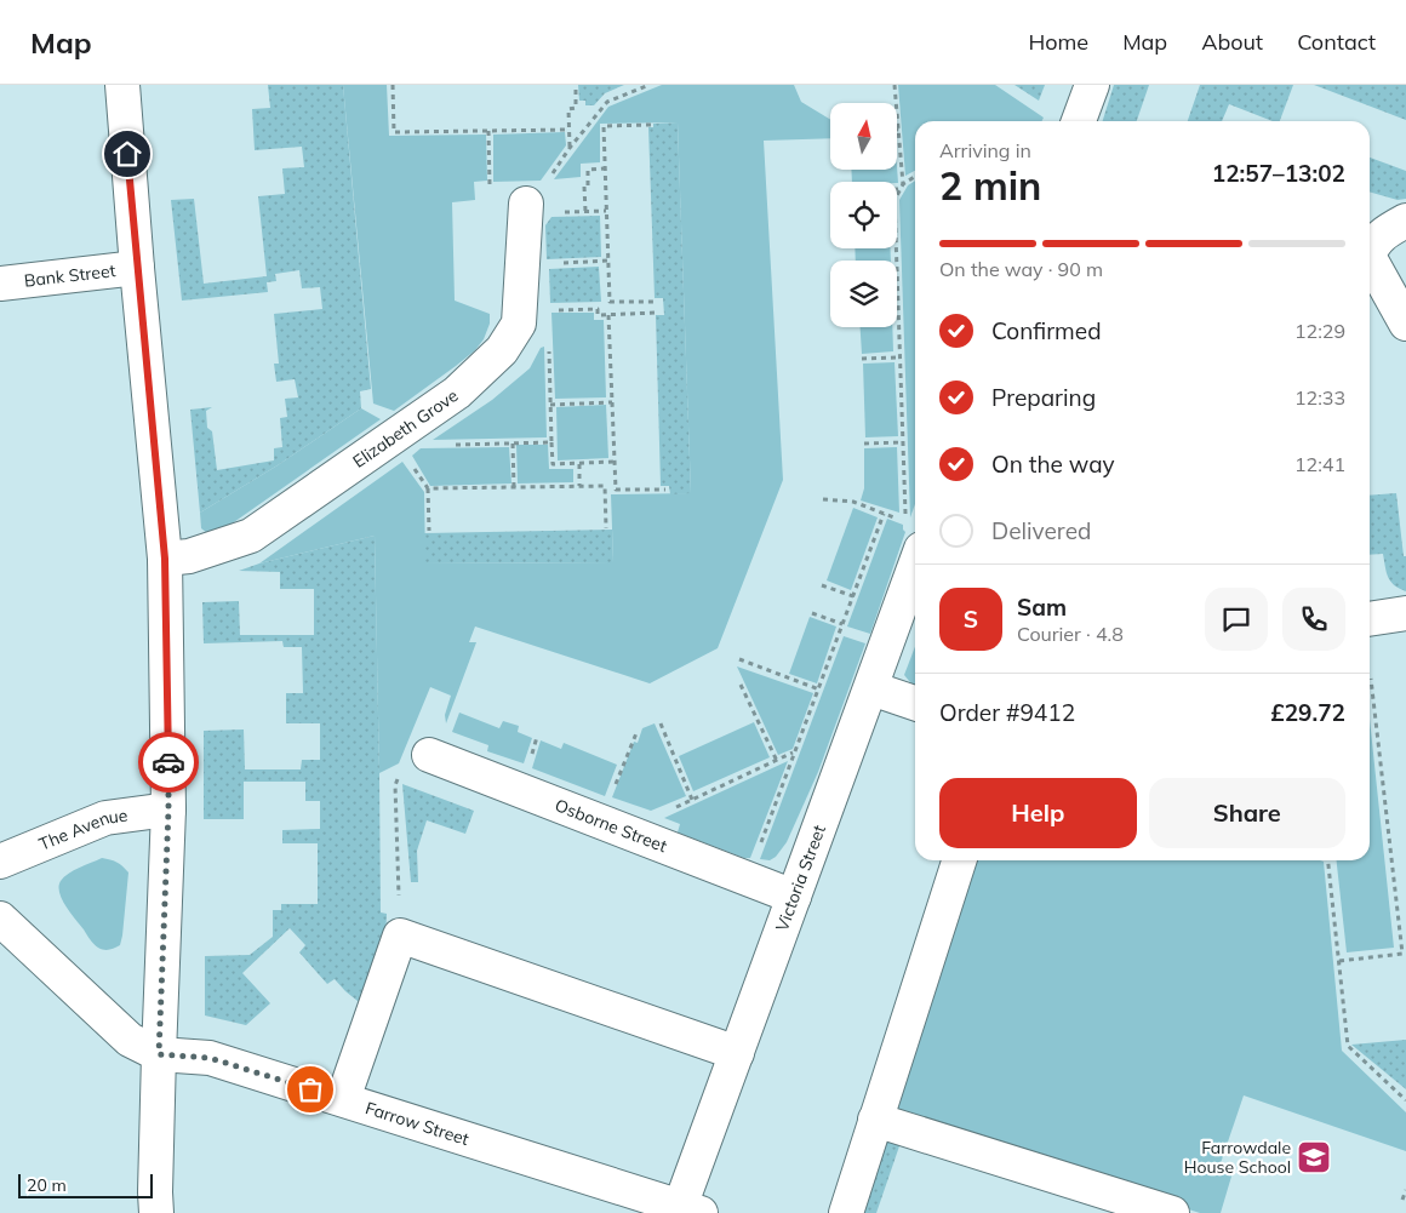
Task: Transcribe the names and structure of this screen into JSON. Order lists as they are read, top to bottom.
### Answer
{
  "streets": {
    "street": [
      "Bank Street",
      "Elizabeth Grove",
      "Osborne Street",
      "The Avenue",
      "Victoria Street",
      "Farrow Street"
    ]
  },
  "crossings": [
    ["Osborne Street", "Victoria Street"],
    ["Victoria Street", "Farrow Street"]
  ],
  "places": {
    "school or university": ["Farrowdale House School"]
  },
  "scale_bar": "20 m",
  "north": "top",
  "page": {
    "header": "Map",
    "nav": [
      "Home",
      "Map",
      "About",
      "Contact"
    ],
    "heading": ["2 min", "Arriving in", "12:57–13:02"],
    "panel": [
      "Sam",
      "Courier · 4.8",
      "Order #9412",
      "£29.72"
    ],
    "bar": "On the way · 90 m",
    "list": [
      ["Confirmed", "12:29"],
      ["Preparing", "12:33"],
      ["On the way", "12:41"],
      "Delivered"
    ],
    "round": "S",
    "buttons": ["Help", "Share"],
    "scale": "20 m"
  }
}
